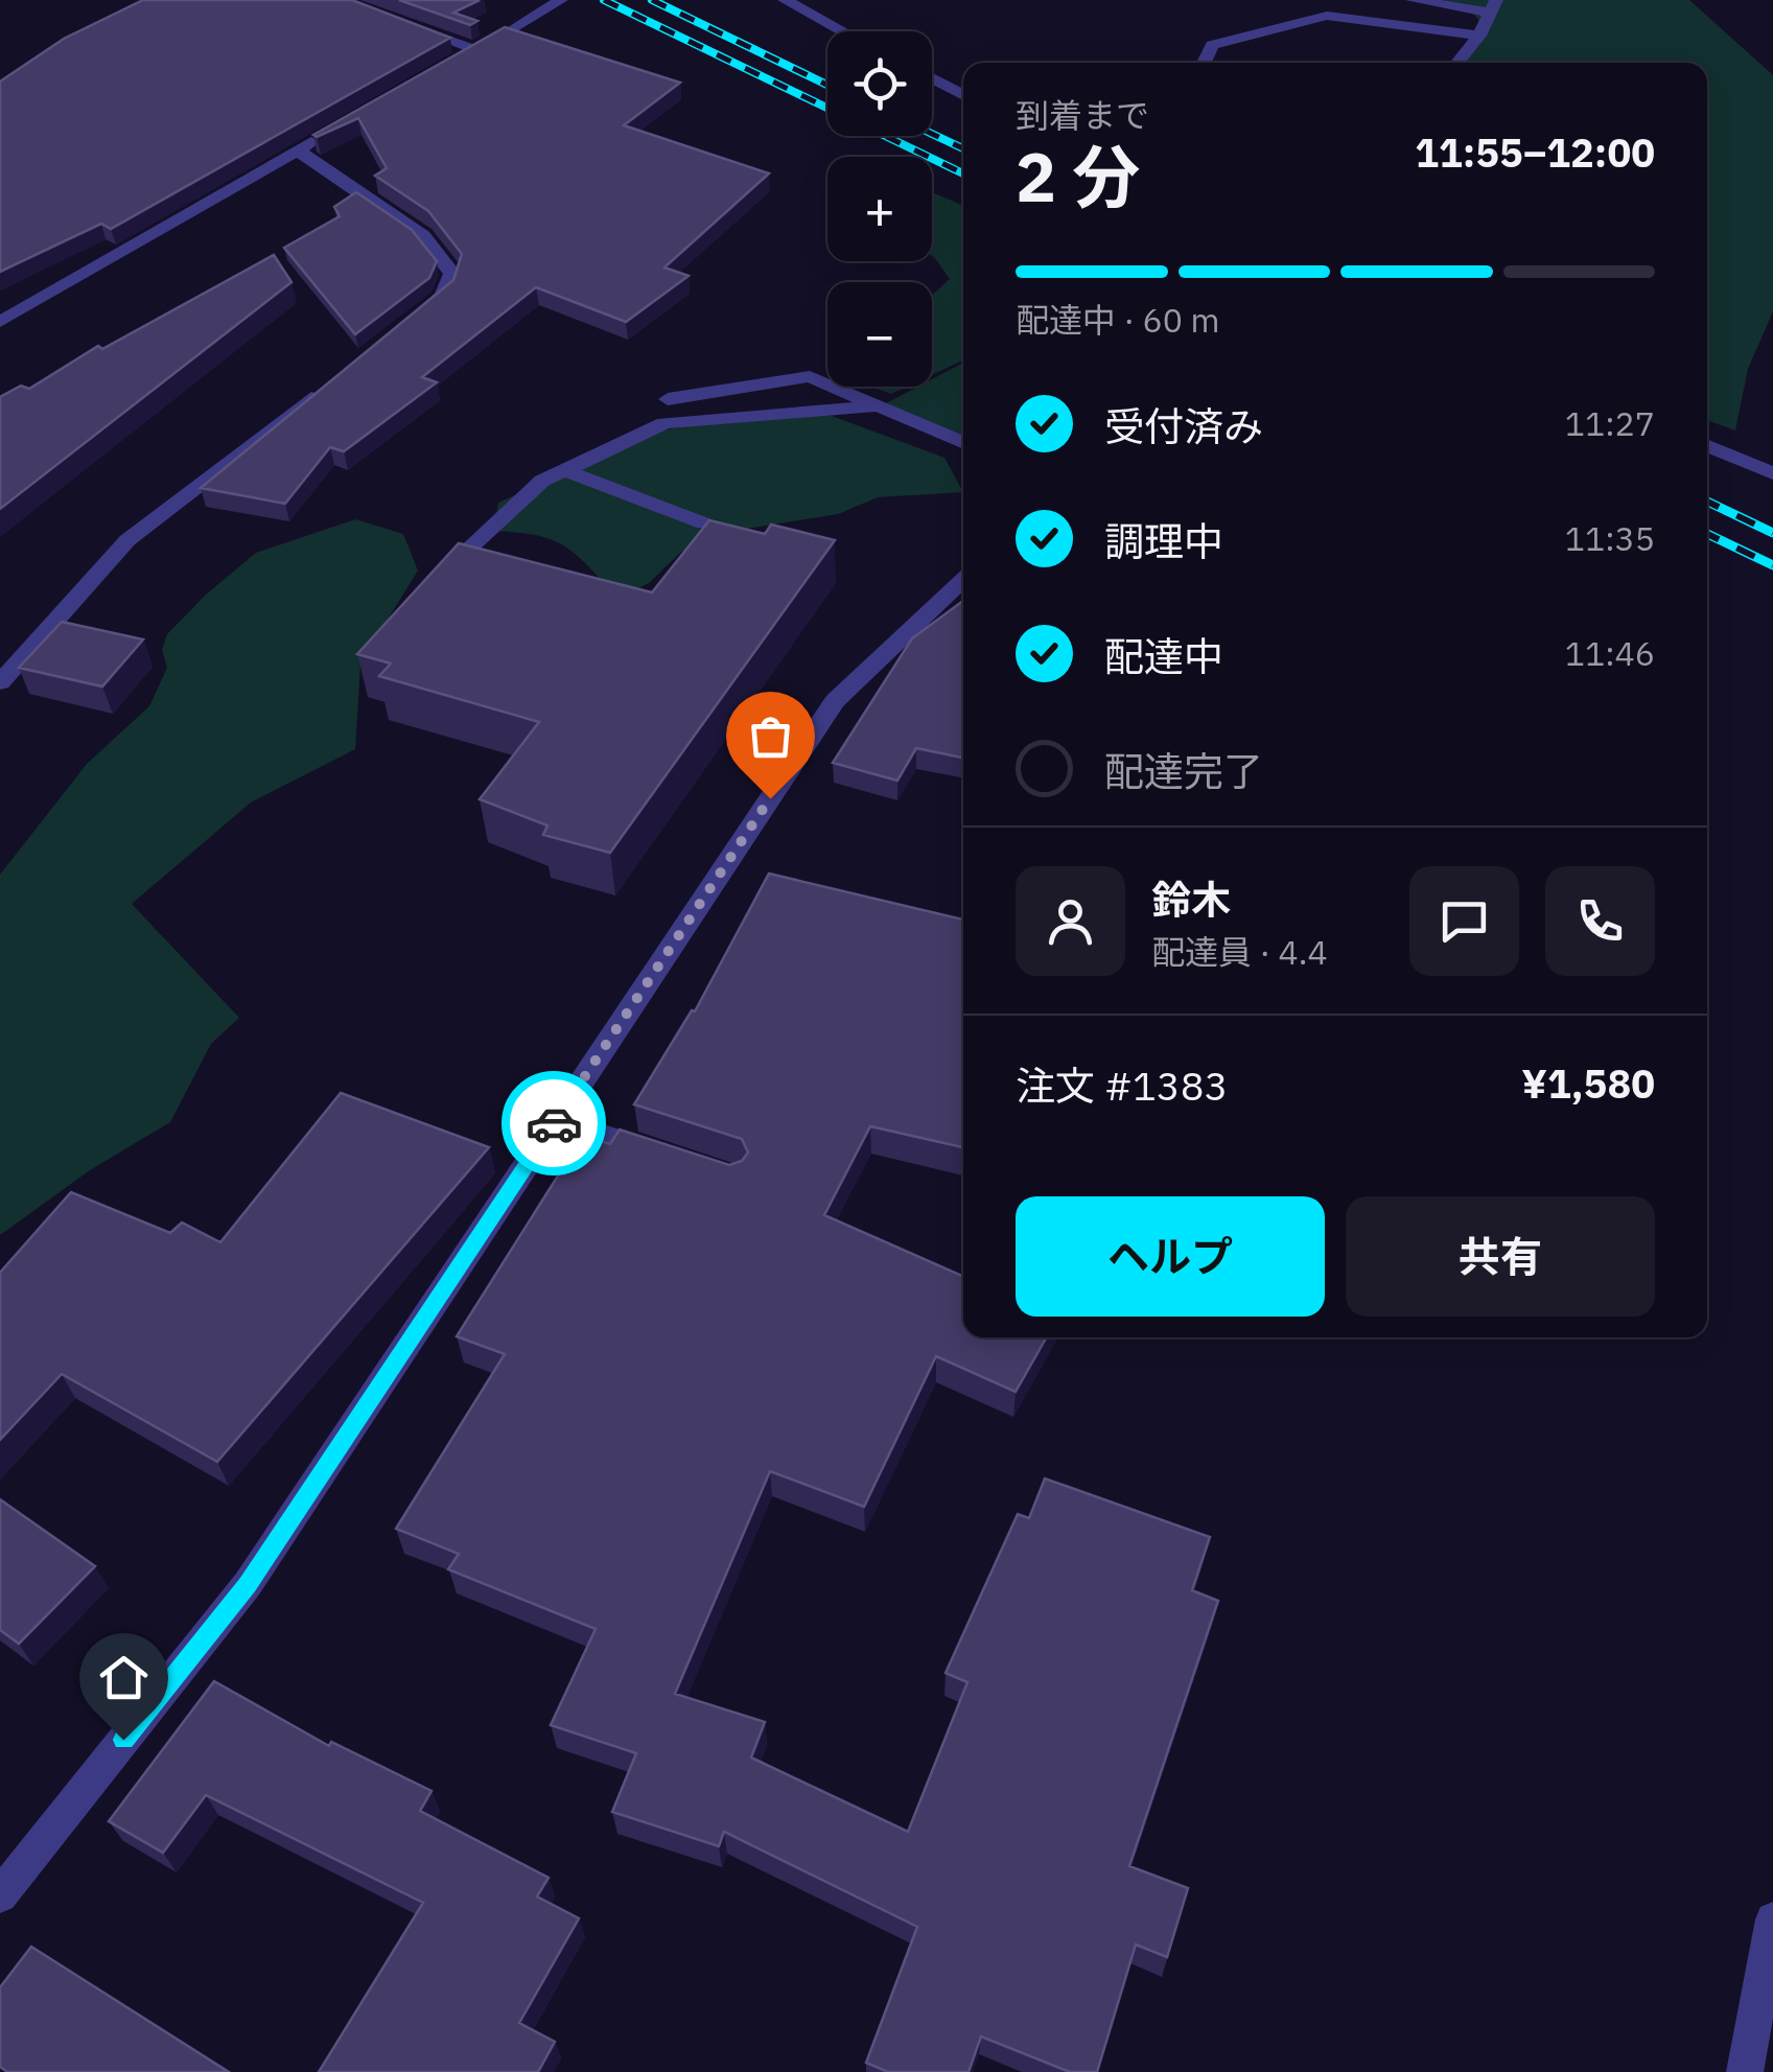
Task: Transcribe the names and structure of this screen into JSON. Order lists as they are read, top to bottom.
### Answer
{
  "page": {
    "map_buttons": ["+", "−"],
    "heading": ["2 分", "到着まで", "11:55–12:00"],
    "panel": [
      "鈴木",
      "配達員 · 4.4",
      "注文 #1383",
      "¥1,580"
    ],
    "bar": "配達中 · 60 m",
    "list": [
      ["受付済み", "11:27"],
      ["調理中", "11:35"],
      ["配達中", "11:46"],
      "配達完了"
    ],
    "buttons": ["ヘルプ", "共有"]
  }
}
